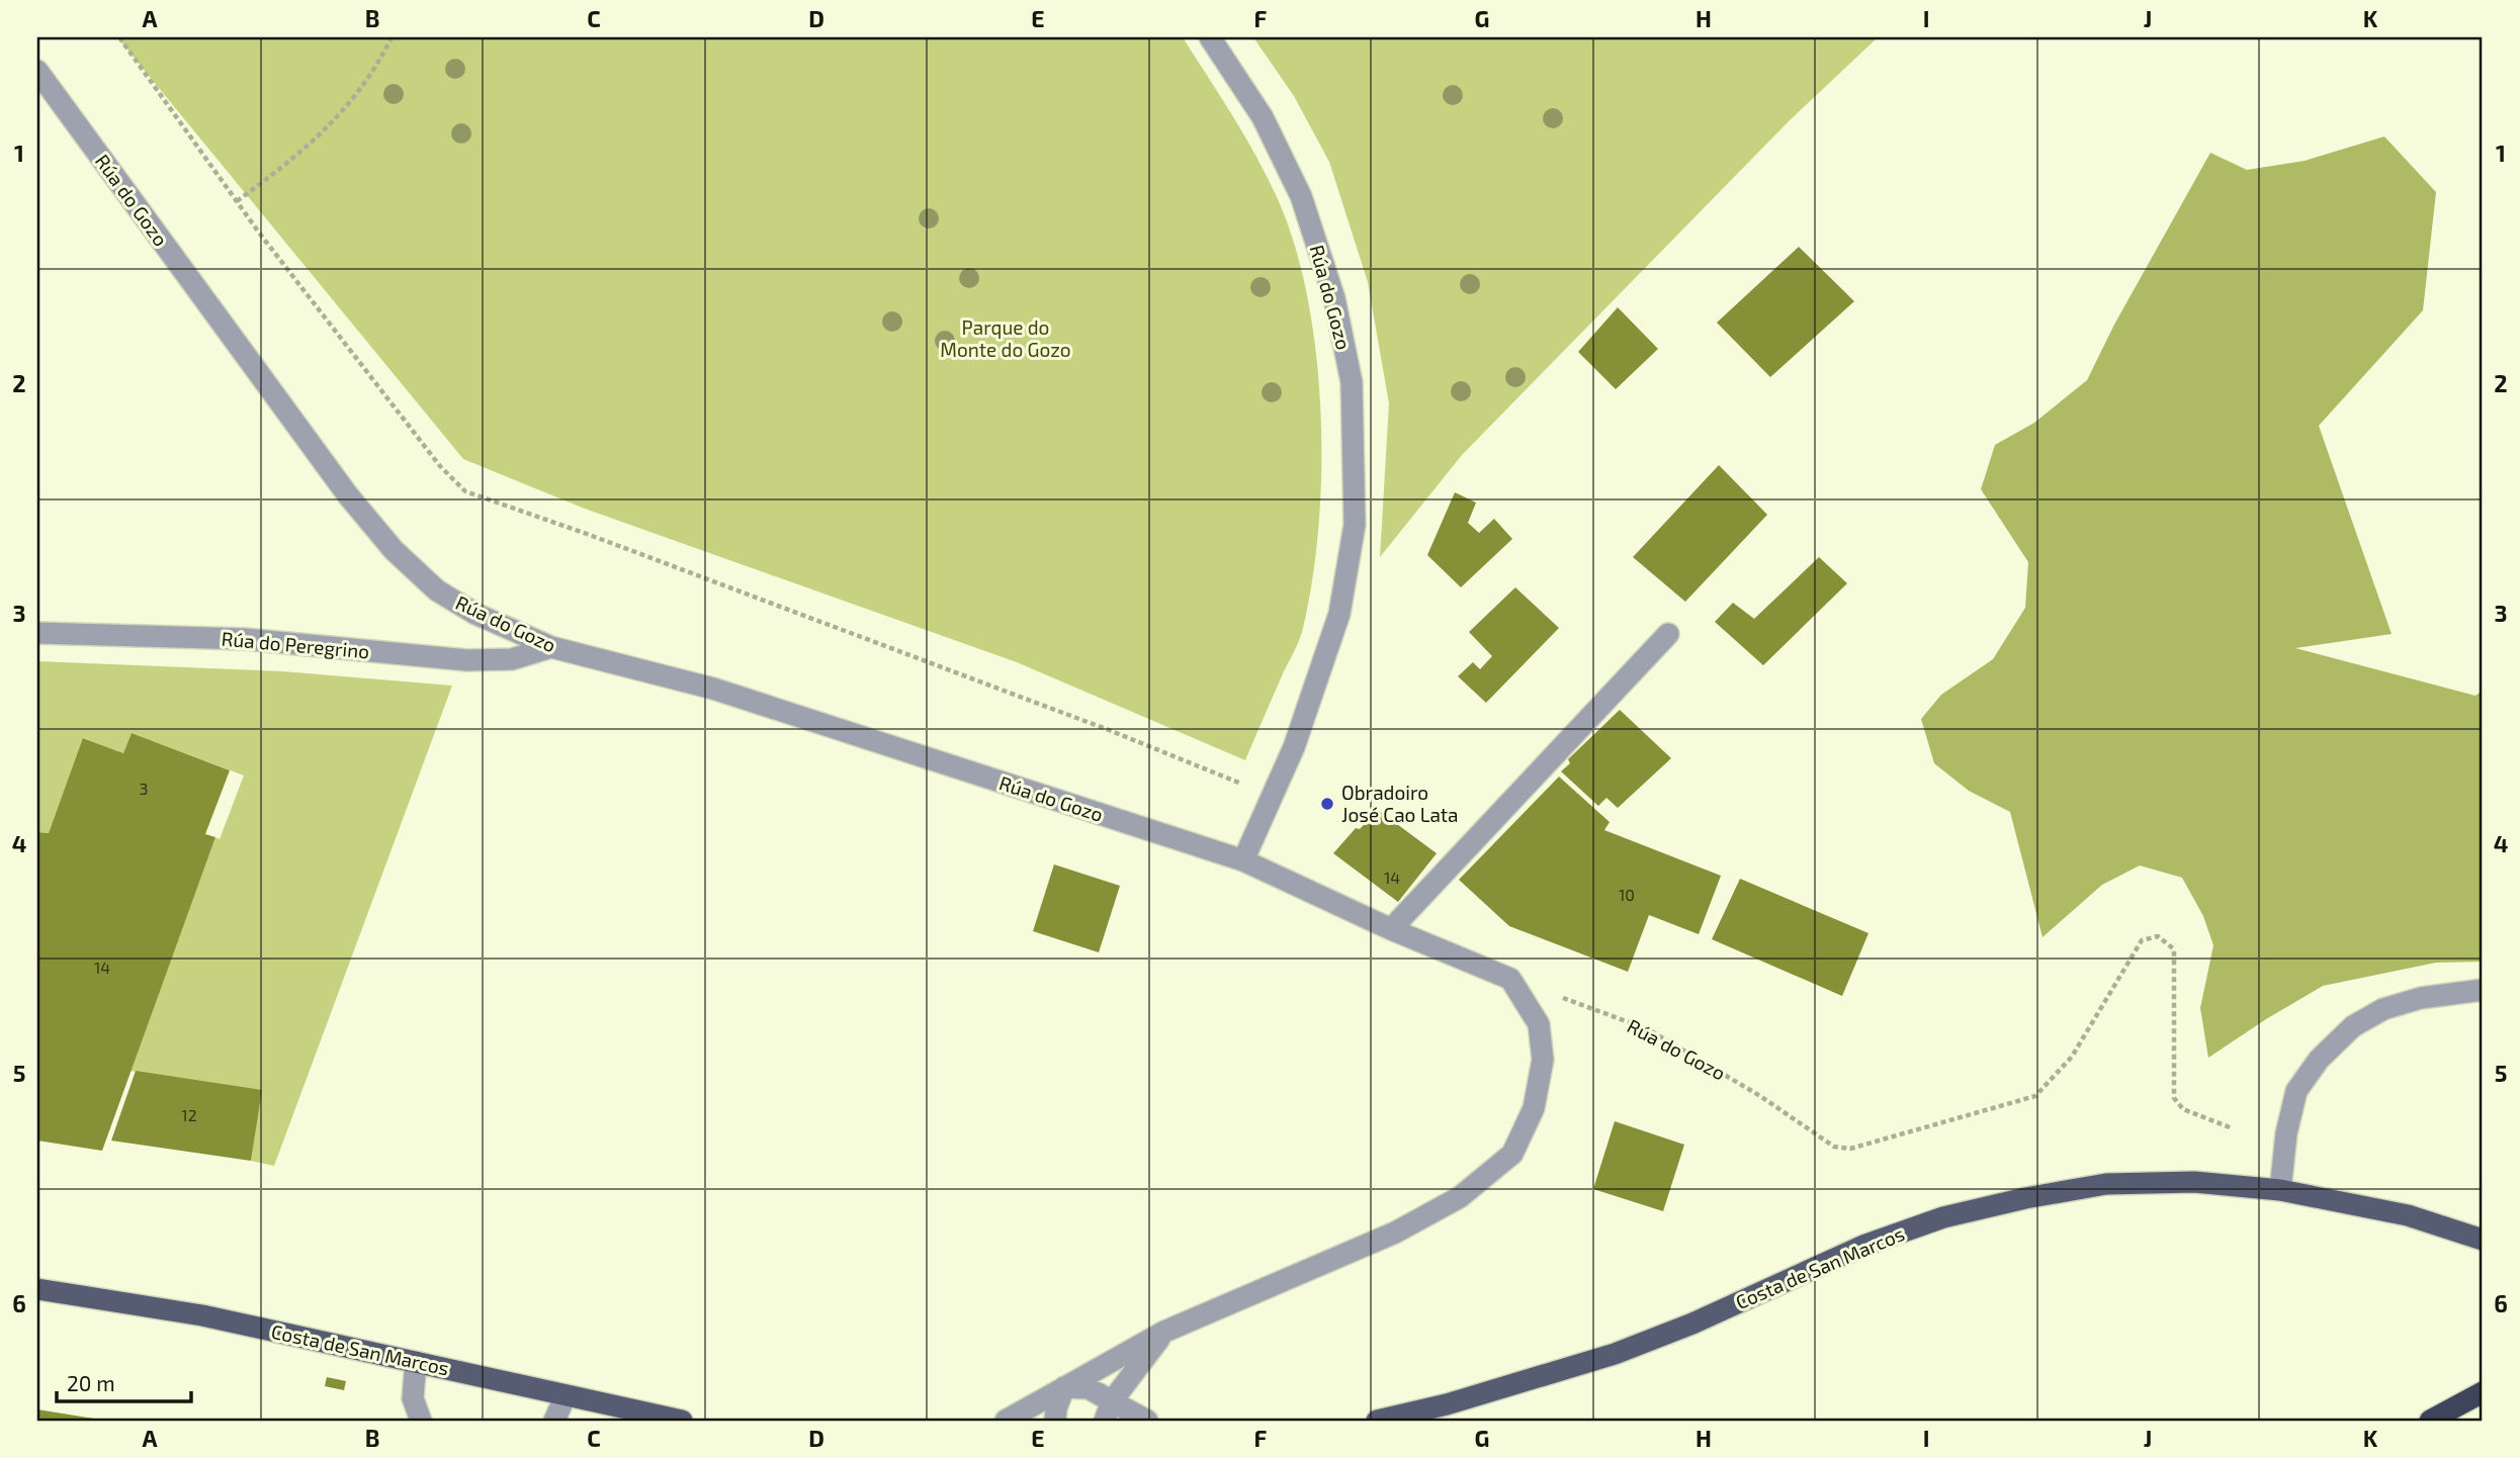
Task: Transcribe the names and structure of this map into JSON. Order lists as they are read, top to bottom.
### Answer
{
  "streets": {
    "main road": ["Costa de San Marcos"],
    "street": ["Rúa do Gozo", "Rúa do Peregrino"]
  },
  "crossings": [
    ["Rúa do Gozo", "Rúa do Peregrino"]
  ],
  "parks": ["Parque do Monte do Gozo"],
  "places": ["Obradoiro José Cao Lata"],
  "house_numbers": [
    "3",
    "14",
    "10",
    "14",
    "12"
  ],
  "scale_bar": "20 m",
  "grid": {
    "columns": [
      "A",
      "B",
      "C",
      "D",
      "E",
      "F",
      "G",
      "H",
      "I",
      "J",
      "K"
    ],
    "rows": [
      "1",
      "2",
      "3",
      "4",
      "5",
      "6"
    ]
  }
}
